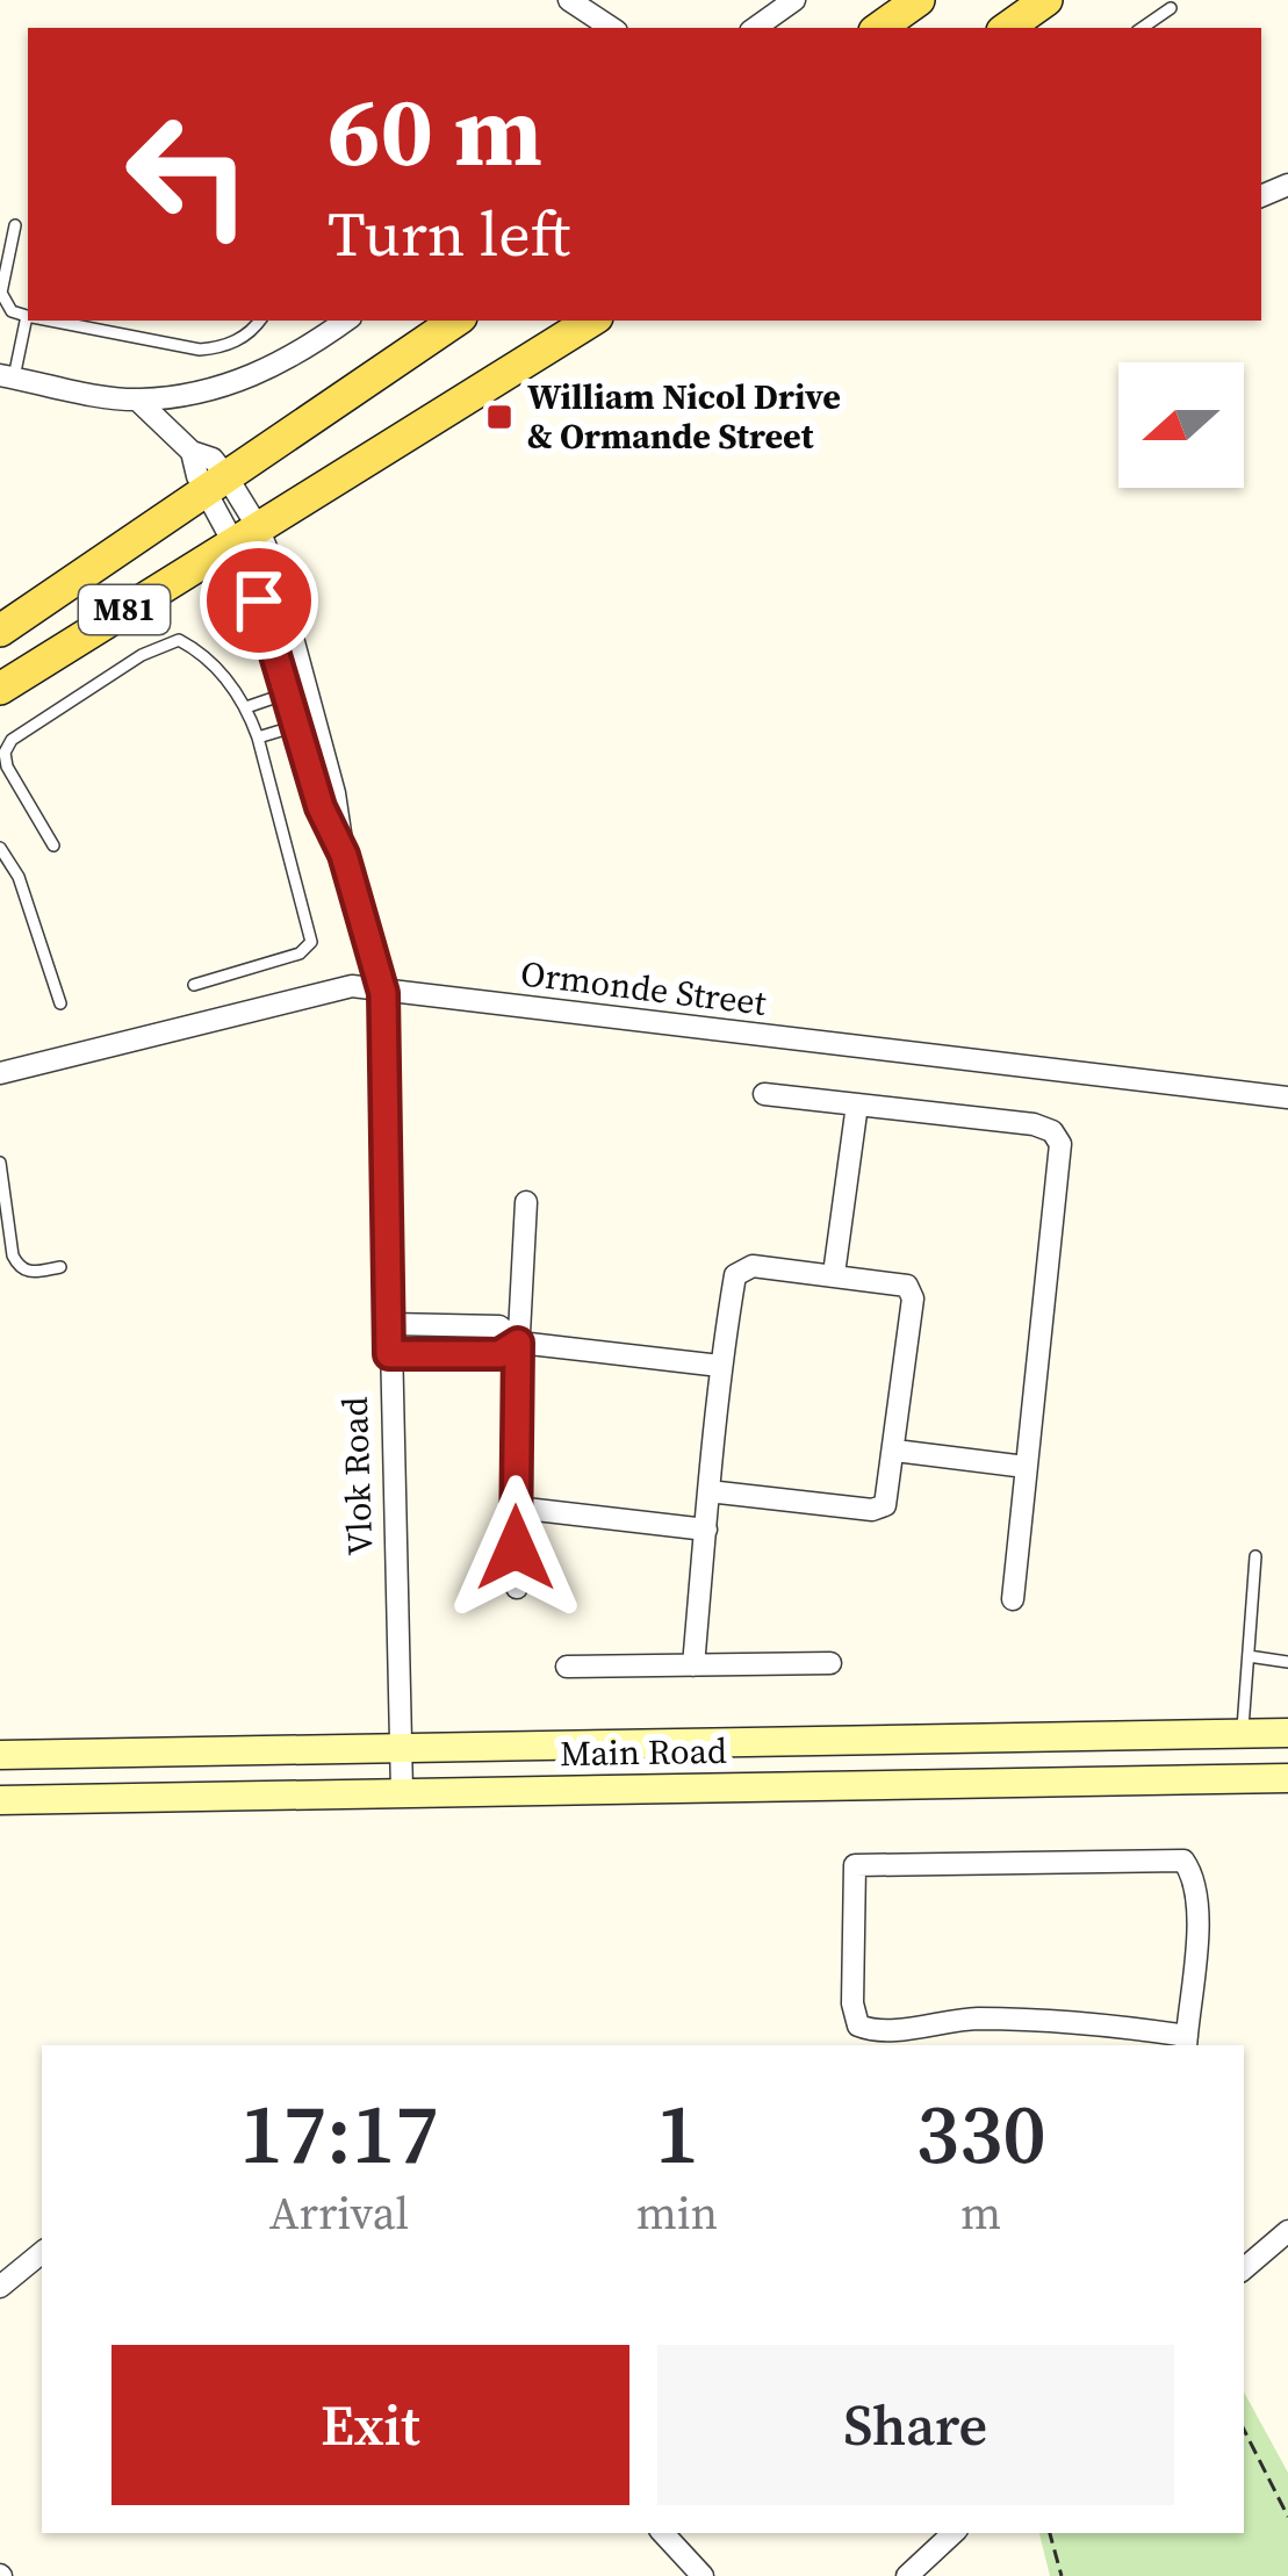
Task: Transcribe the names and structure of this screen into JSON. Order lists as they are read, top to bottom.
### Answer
{
  "streets": {
    "main road": ["M81", "Main Road"],
    "street": ["Ormonde Street", "Vlok Road"]
  },
  "crossings": [
    ["Ormonde Street", "Vlok Road"],
    ["Vlok Road", "Main Road"]
  ],
  "places": {
    "transit": ["William Nicol Drive & Ormande Street"]
  },
  "north": "left",
  "page": {
    "turn": ["60 m", "Turn left"],
    "eta": [
      "17:17",
      "Arrival",
      "1",
      "min",
      "330",
      "m"
    ],
    "buttons": ["Exit", "Share"]
  }
}
